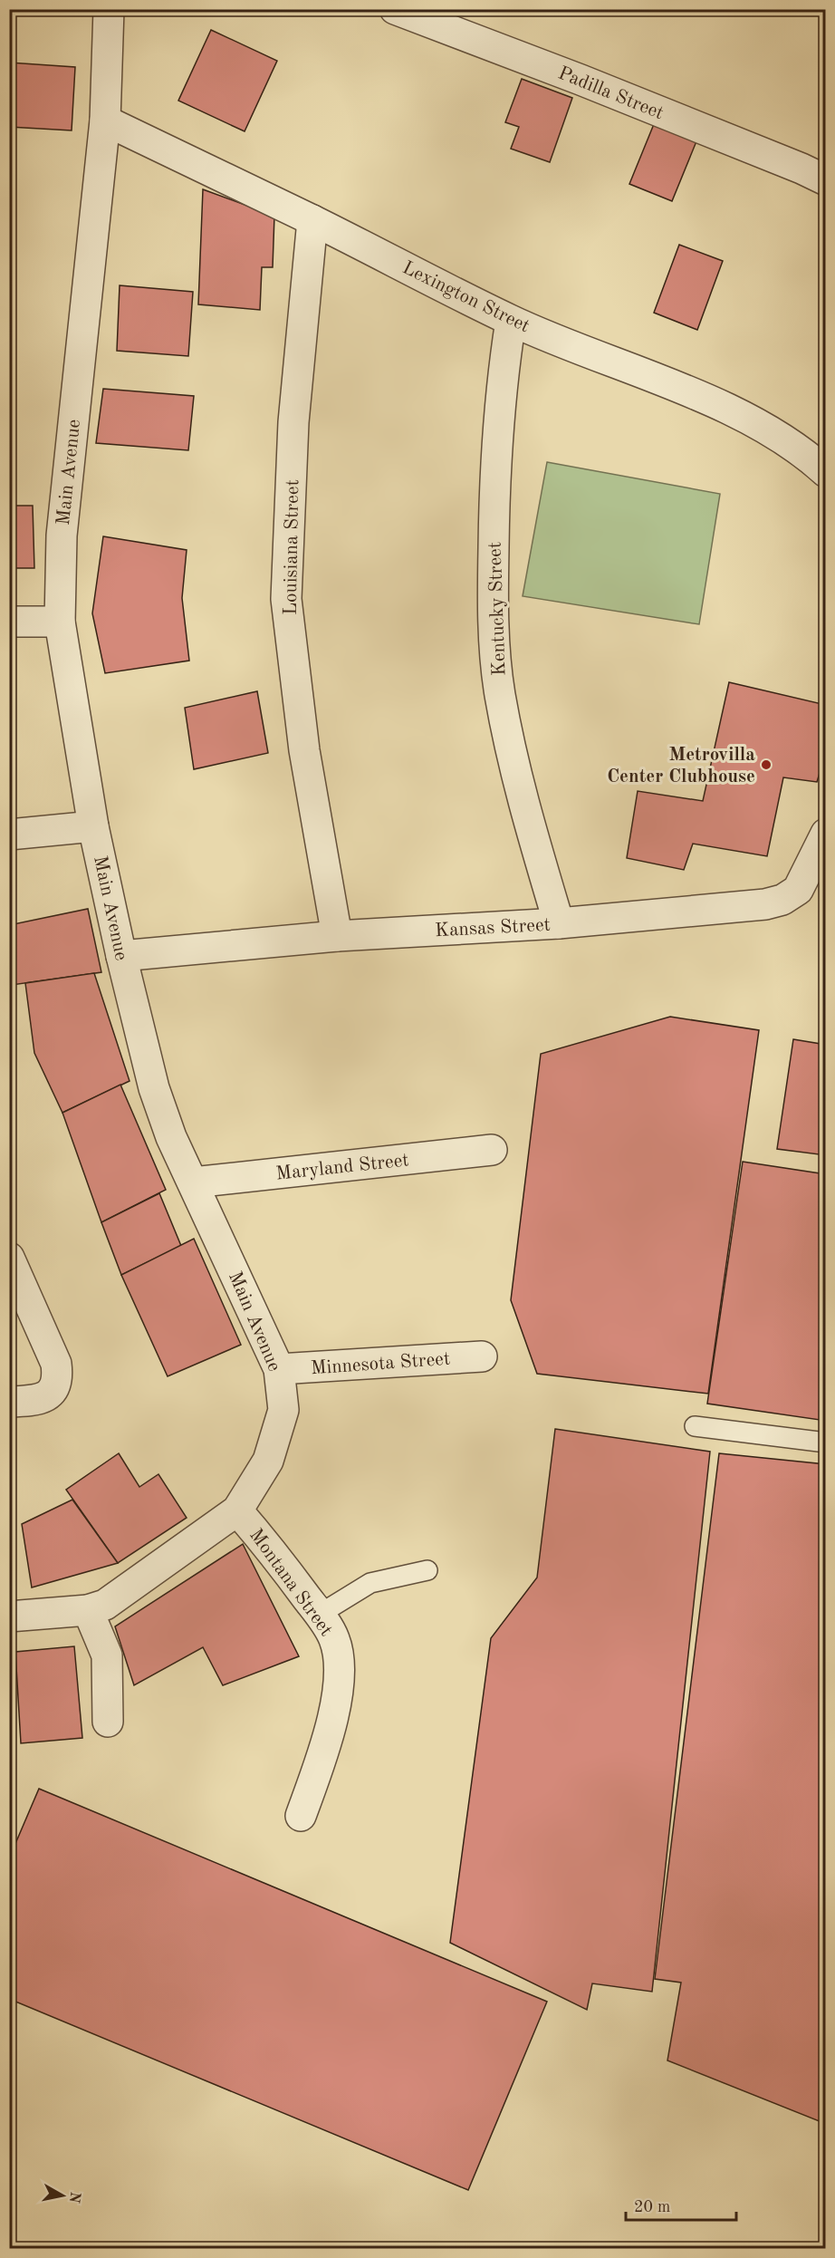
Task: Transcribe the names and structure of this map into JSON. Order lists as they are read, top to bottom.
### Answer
{
  "streets": {
    "street": [
      "Padilla Street",
      "Lexington Street",
      "Main Avenue",
      "Louisiana Street",
      "Kentucky Street",
      "Kansas Street",
      "Maryland Street",
      "Minnesota Street",
      "Montana Street"
    ]
  },
  "crossings": [
    ["Lexington Street", "Main Avenue"],
    ["Lexington Street", "Louisiana Street"],
    ["Lexington Street", "Kentucky Street"],
    ["Main Avenue", "Kansas Street"],
    ["Main Avenue", "Maryland Street"],
    ["Main Avenue", "Minnesota Street"],
    ["Main Avenue", "Montana Street"],
    ["Louisiana Street", "Kansas Street"],
    ["Kentucky Street", "Kansas Street"]
  ],
  "places": ["Metrovilla Center Clubhouse"],
  "scale_bar": "20 m",
  "north": "right"
}
